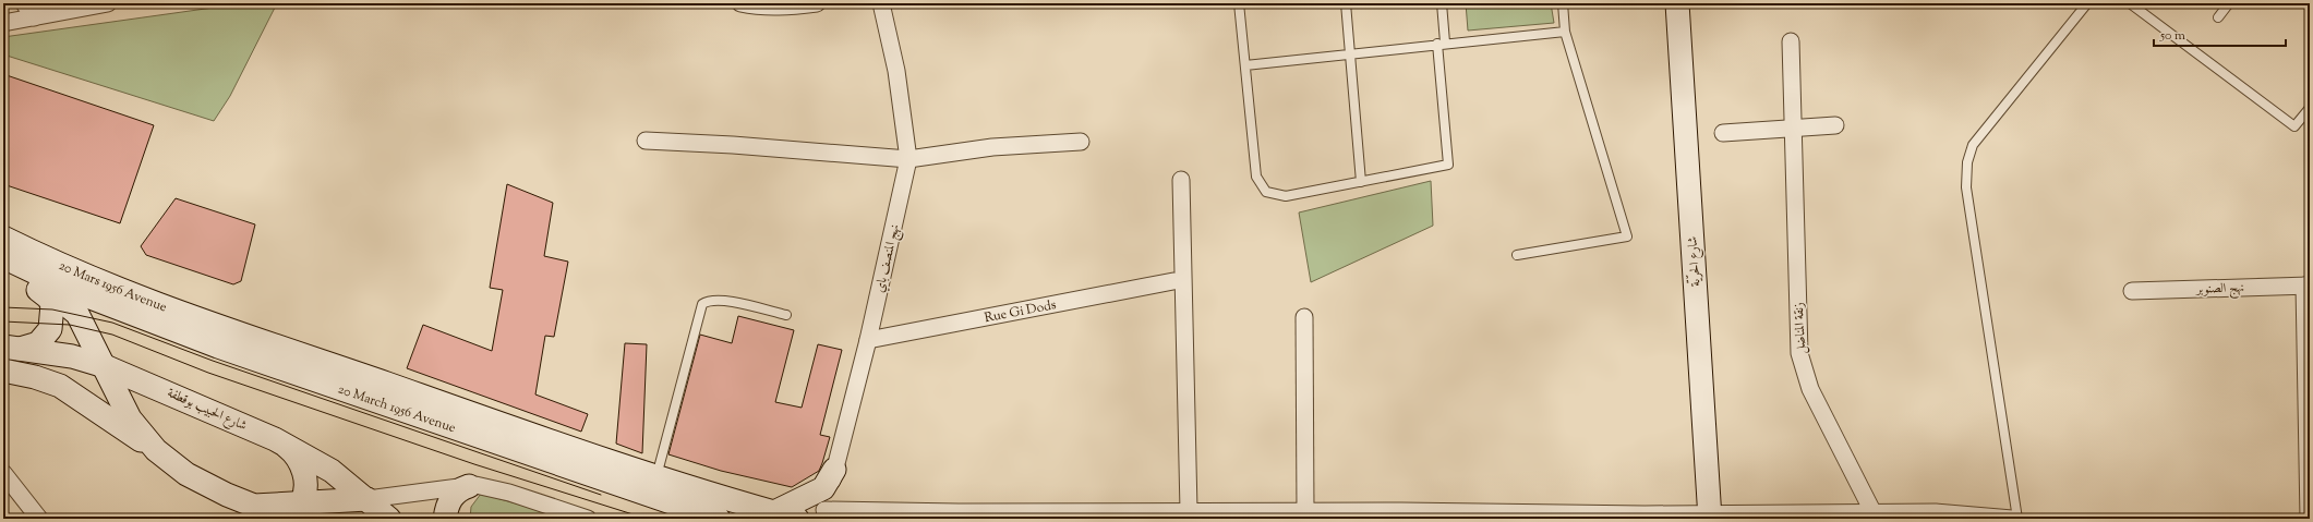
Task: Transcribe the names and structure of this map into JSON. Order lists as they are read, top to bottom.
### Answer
{
  "streets": {
    "main road": [
      "شارع الحرّيّة",
      "20 Mars 1956 Avenue",
      "20 March 1956 Avenue",
      "شارع الحبيب بوقطفة"
    ],
    "street": [
      "نهج المنصف باي",
      "نهج الصنوبر",
      "Rue Gi Dods",
      "زنقة المناضل"
    ]
  },
  "crossings": [
    ["نهج المنصف باي", "Rue Gi Dods"]
  ],
  "scale_bar": "50 m"
}
